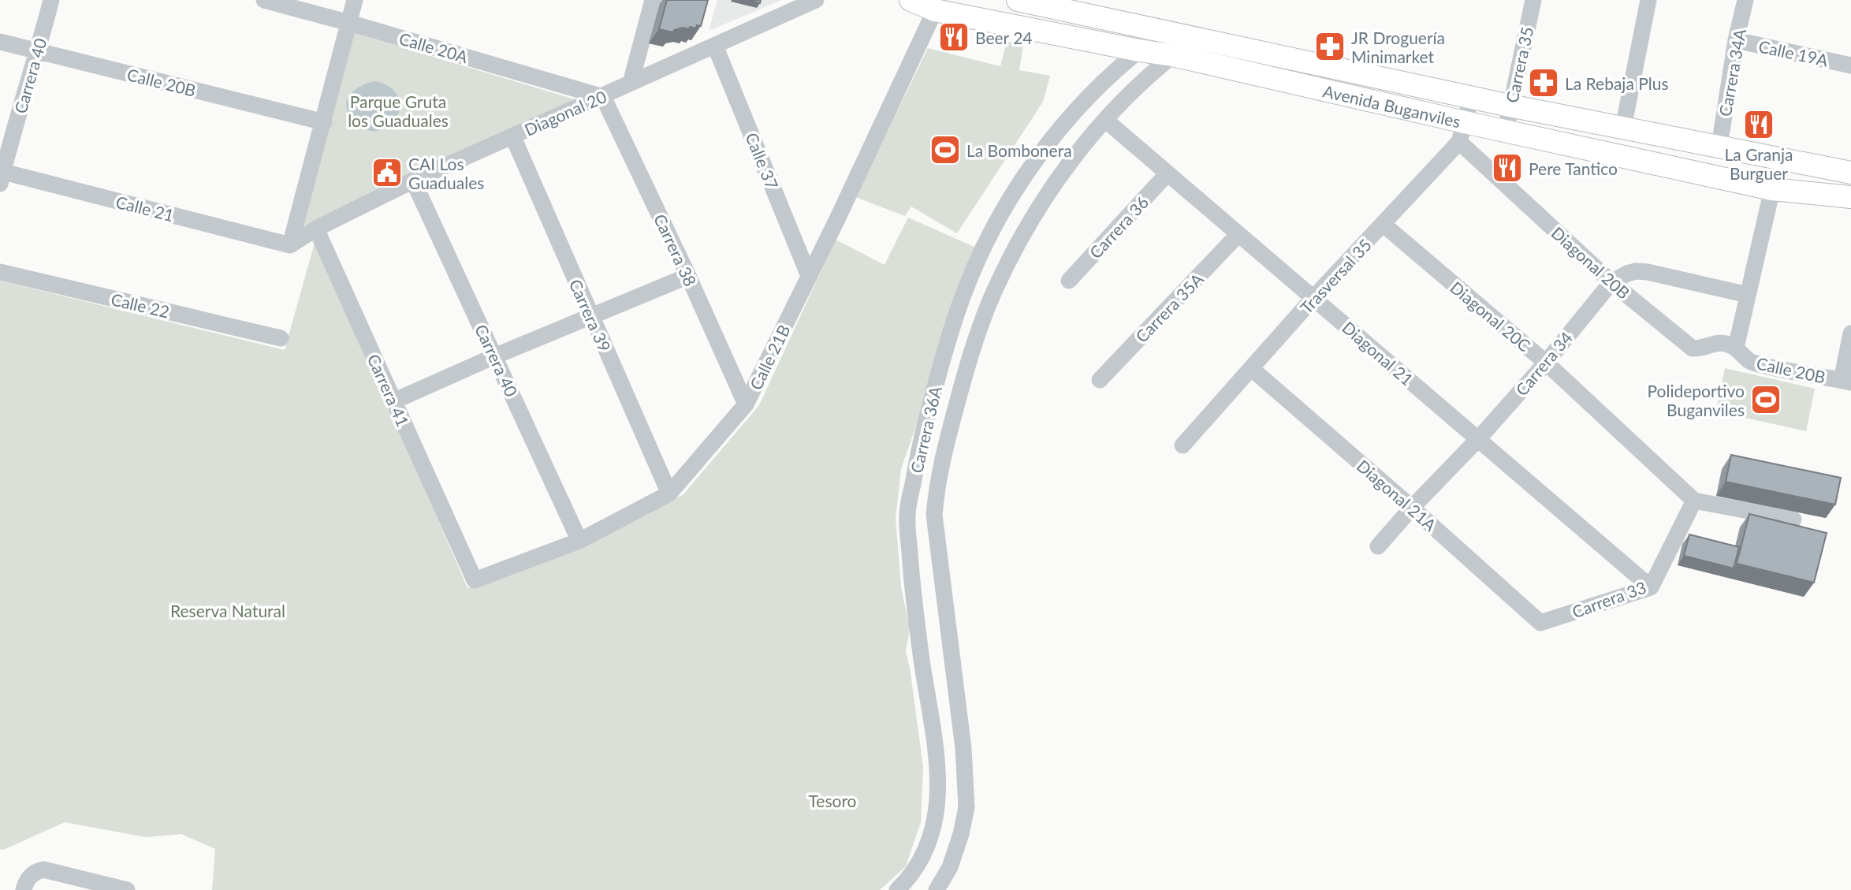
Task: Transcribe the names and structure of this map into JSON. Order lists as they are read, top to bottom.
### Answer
{
  "streets": {
    "main road": ["Avenida Buganviles"],
    "street": [
      "Calle 20A",
      "Calle 19A",
      "Carrera 35",
      "Carrera 34A",
      "Carrera 40",
      "Calle 20B",
      "Diagonal 20",
      "Calle 37",
      "Calle 21",
      "Carrera 36",
      "Carrera 38",
      "Diagonal 20B",
      "Trasversal 35",
      "Calle 22",
      "Carrera 35A",
      "Carrera 39",
      "Diagonal 20C",
      "Diagonal 21",
      "Calle 21B",
      "Carrera 34",
      "Carrera 41",
      "Carrera 36A",
      "Diagonal 21A",
      "Carrera 33"
    ]
  },
  "crossings": [
    ["Calle 20A", "Diagonal 20"],
    ["Calle 20A", "Carrera 38"],
    ["Calle 19A", "Carrera 34A"],
    ["Carrera 35", "Avenida Buganviles"],
    ["Carrera 34A", "Avenida Buganviles"],
    ["Carrera 40", "Calle 20B"],
    ["Carrera 40", "Diagonal 20"],
    ["Carrera 40", "Calle 21"],
    ["Carrera 40", "Calle 21B"],
    ["Calle 20B", "Diagonal 20B"],
    ["Avenida Buganviles", "Diagonal 20B"],
    ["Avenida Buganviles", "Trasversal 35"],
    ["Avenida Buganviles", "Calle 21B"],
    ["Avenida Buganviles", "Carrera 36A"],
    ["Diagonal 20", "Calle 37"],
    ["Diagonal 20", "Carrera 38"],
    ["Diagonal 20", "Carrera 39"],
    ["Diagonal 20", "Carrera 41"],
    ["Calle 37", "Calle 21B"],
    ["Carrera 36", "Diagonal 21"],
    ["Carrera 38", "Calle 21B"],
    ["Diagonal 20B", "Trasversal 35"],
    ["Diagonal 20B", "Carrera 34"],
    ["Trasversal 35", "Diagonal 20C"],
    ["Trasversal 35", "Diagonal 21"],
    ["Trasversal 35", "Diagonal 21A"],
    ["Carrera 35A", "Diagonal 21"],
    ["Carrera 39", "Calle 21B"],
    ["Diagonal 20C", "Carrera 34"],
    ["Diagonal 20C", "Carrera 33"],
    ["Diagonal 21", "Carrera 34"],
    ["Diagonal 21", "Carrera 36A"],
    ["Diagonal 21", "Carrera 33"],
    ["Calle 21B", "Carrera 41"],
    ["Carrera 34", "Diagonal 21A"],
    ["Diagonal 21A", "Carrera 33"]
  ],
  "parks": ["Parque Gruta los Guaduales", "Reserva Natural", "Tesoro"],
  "places": {
    "restaurant": ["Beer 24", "La Granja Burguer", "Pere Tantico"],
    "pharmacy": ["JR Droguería Minimarket", "La Rebaja Plus"],
    "sports": ["La Bombonera", "Polideportivo Buganviles"],
    "public building": ["CAI Los Guaduales"]
  }
}
